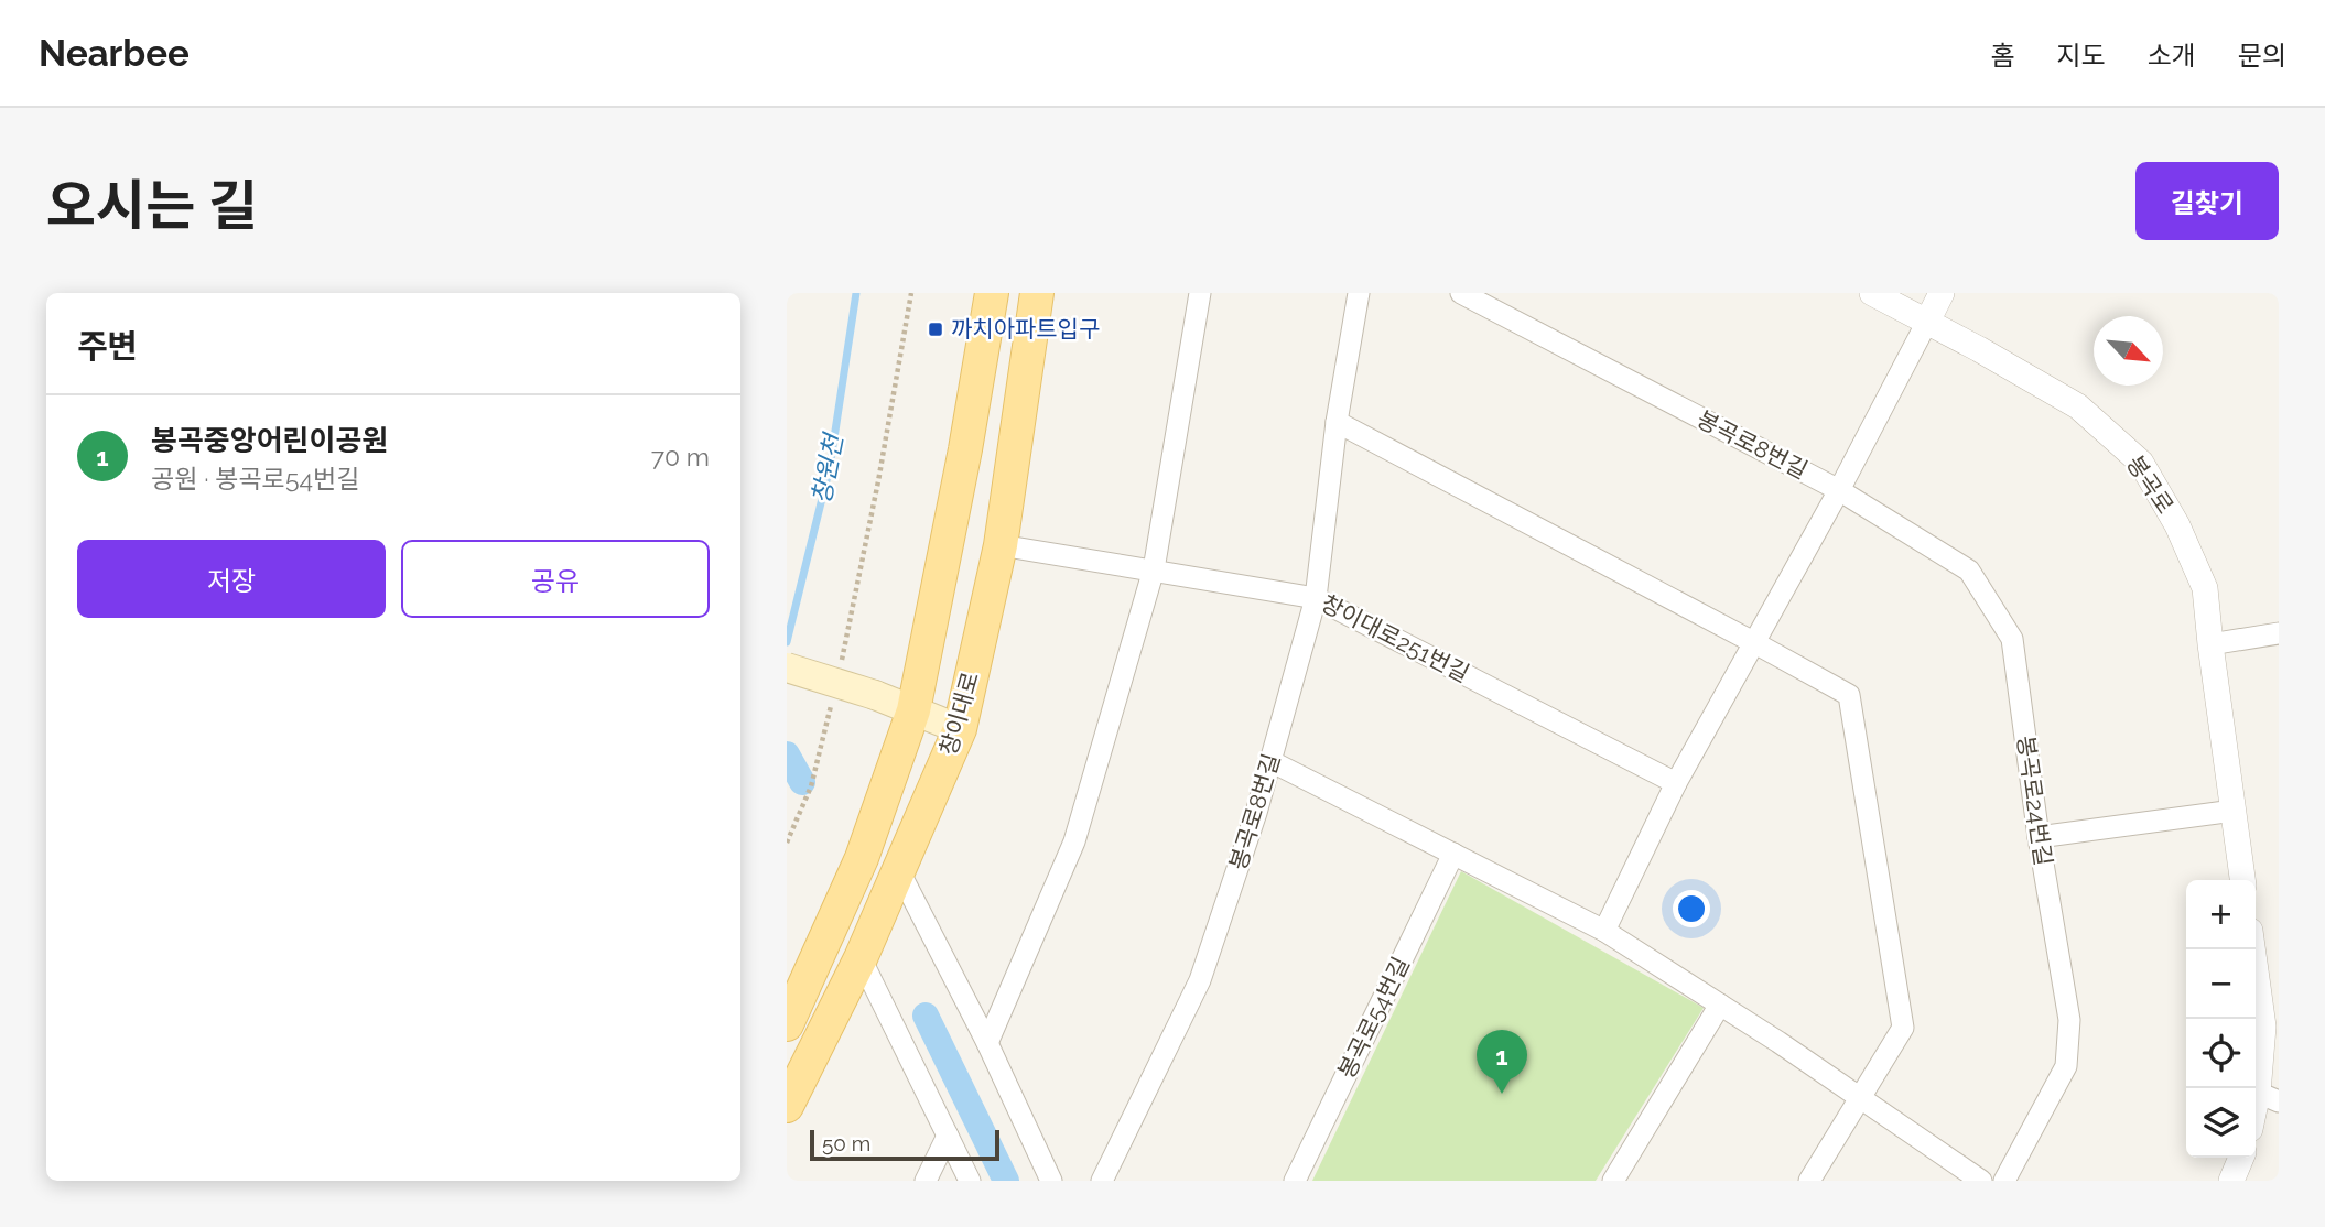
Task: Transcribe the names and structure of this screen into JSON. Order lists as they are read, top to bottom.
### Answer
{
  "streets": {
    "main road": ["창이대로"],
    "street": [
      "봉곡로8번길",
      "봉곡로",
      "창이대로251번길",
      "봉곡로24번길",
      "봉곡로54번길"
    ]
  },
  "crossings": [
    ["봉곡로8번길", "창이대로251번길"],
    ["봉곡로8번길", "봉곡로24번길"],
    ["창이대로251번길", "창이대로"]
  ],
  "water": ["창원천"],
  "places": {
    "transit": ["까치아파트입구"]
  },
  "scale_bar": "50 m",
  "north": "bottom right",
  "page": {
    "header": "Nearbee",
    "nav": [
      "홈",
      "지도",
      "소개",
      "문의"
    ],
    "title": "오시는 길",
    "buttons": [
      "길찾기",
      ["저장", "공유"]
    ],
    "heading": "주변",
    "list": [
      {
        "mark": "1",
        "name": "봉곡중앙어린이공원",
        "note": "공원 · 봉곡로54번길",
        "value": "70 m"
      }
    ],
    "map_buttons": ["+", "−"],
    "pins": "1",
    "scale": "50 m"
  }
}
